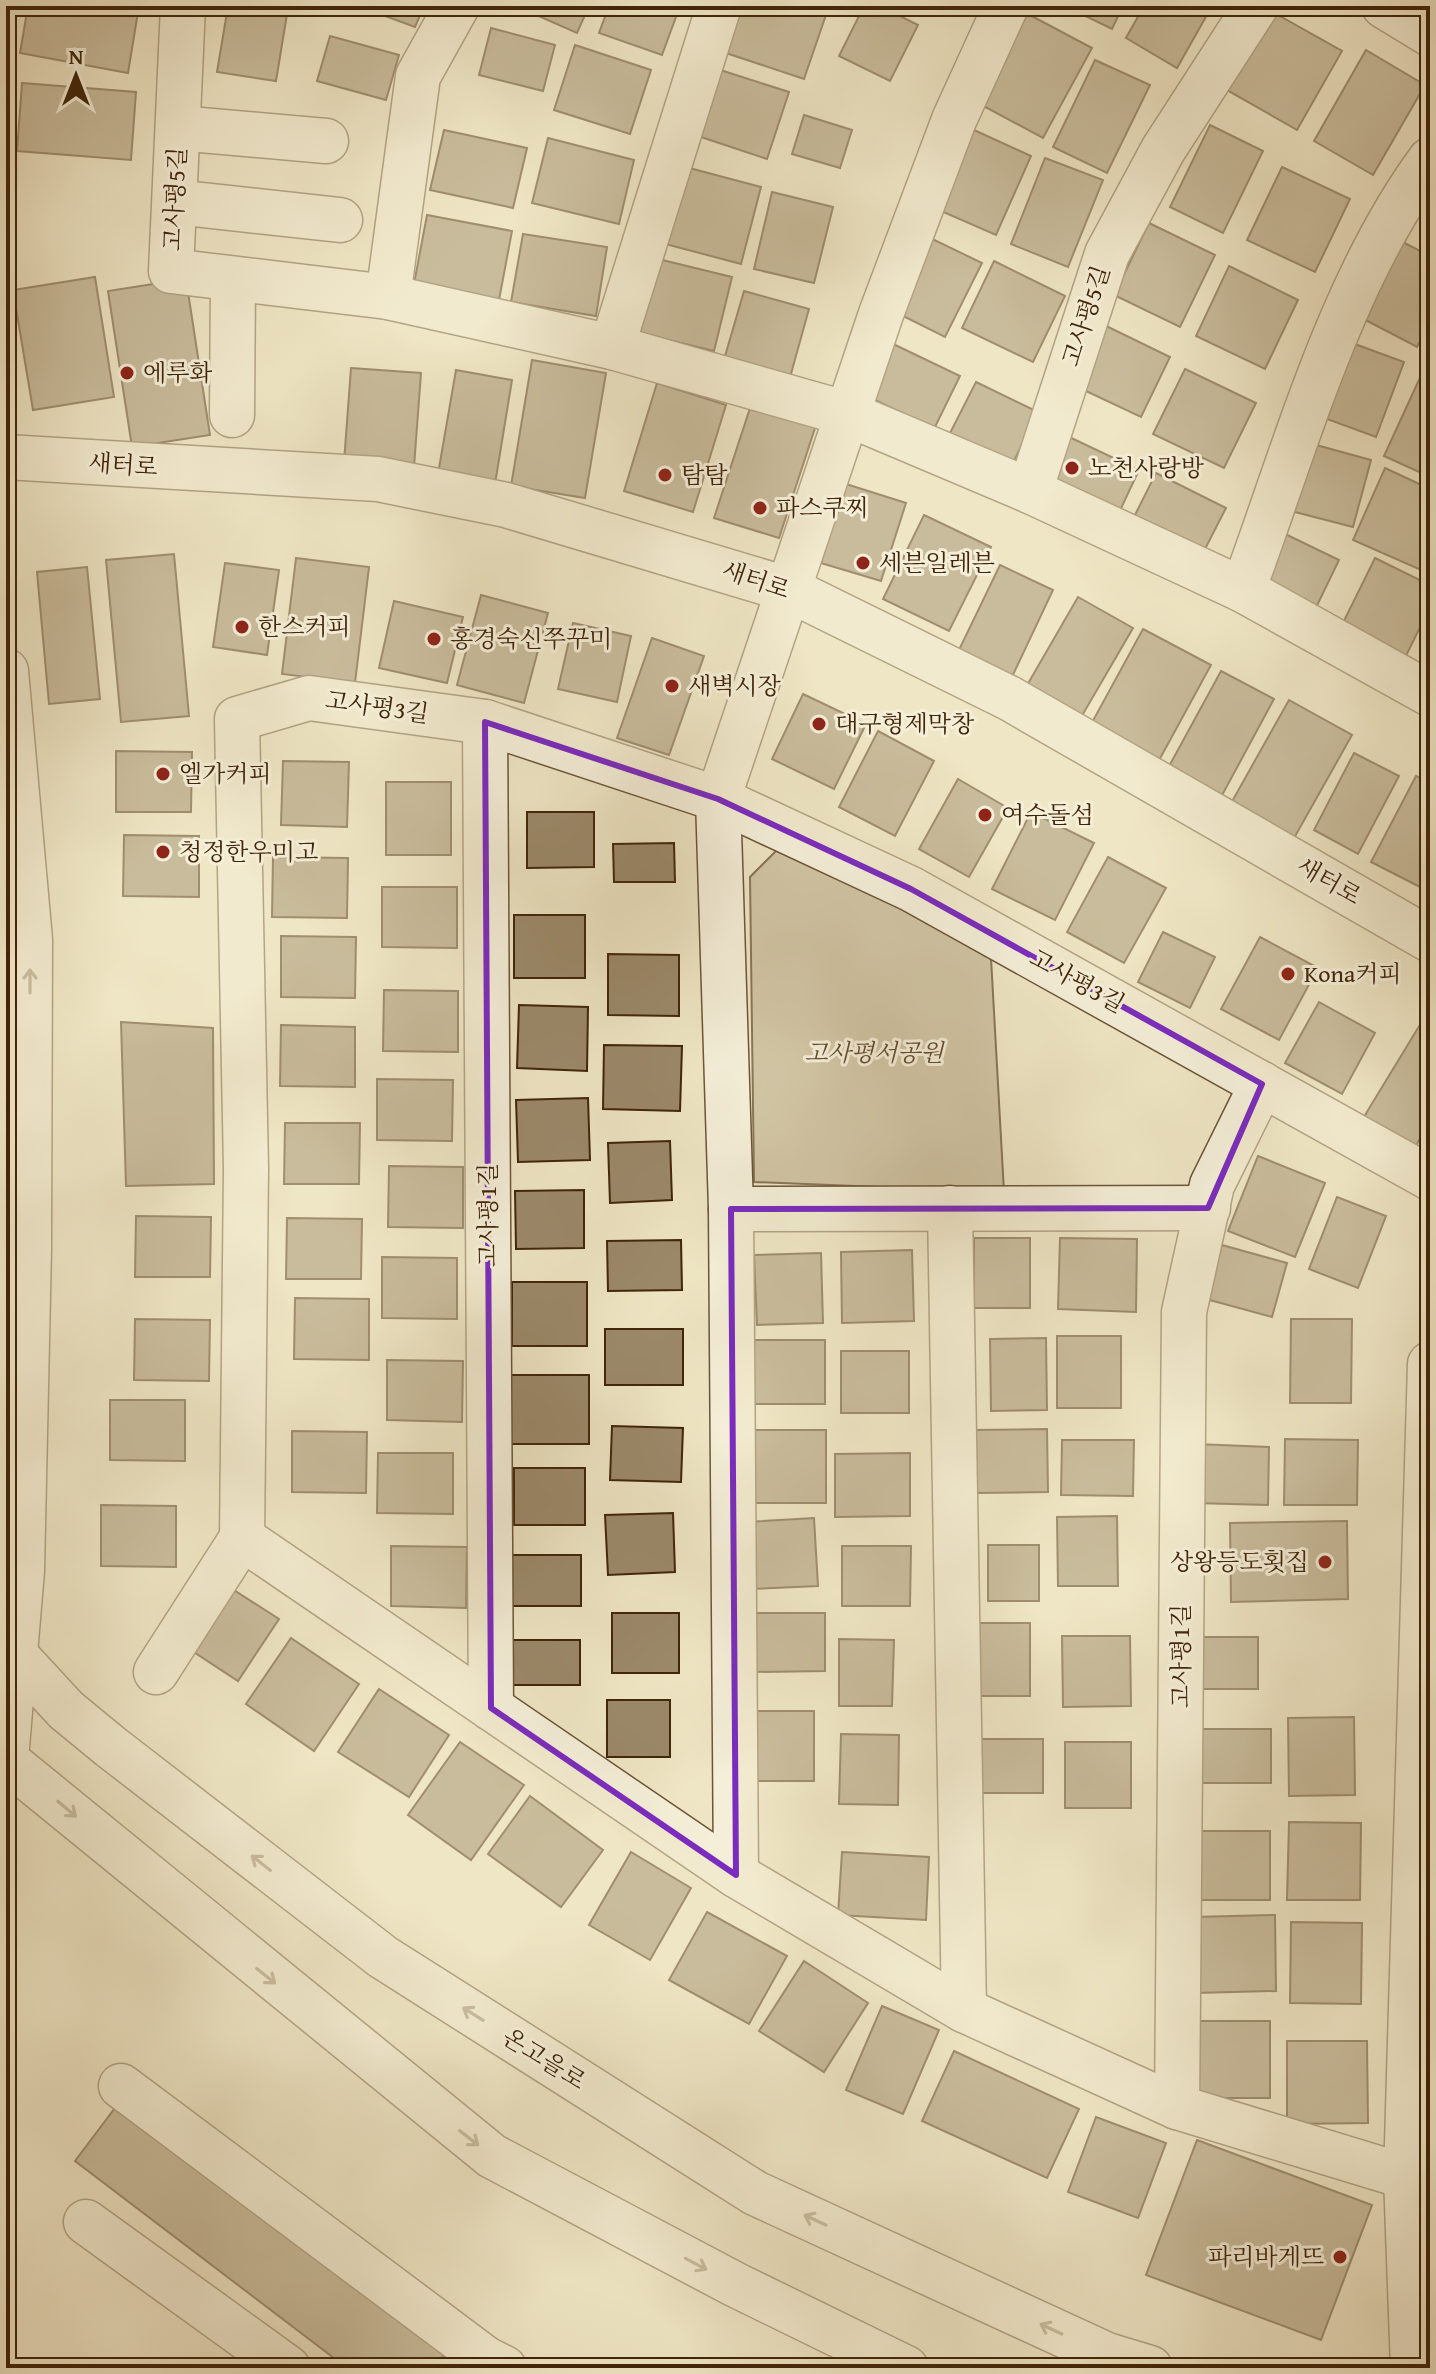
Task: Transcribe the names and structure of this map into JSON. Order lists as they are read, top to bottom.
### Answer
{
  "streets": {
    "street": [
      "고사평5길",
      "새터로",
      "고사평3길",
      "고사평1길",
      "온고을로"
    ]
  },
  "crossings": [
    ["고사평3길", "고사평1길"]
  ],
  "parks": ["고사평서공원"],
  "places": [
    "에루화",
    "노천사랑방",
    "탐탐",
    "파스쿠찌",
    "세븐일레븐",
    "한스커피",
    "홍경숙신쭈꾸미",
    "새벽시장",
    "대구형제막창",
    "엘가커피",
    "여수돌섬",
    "청정한우미고",
    "Kona커피",
    "상왕등도횟집",
    "파리바게뜨"
  ],
  "north": "top"
}
